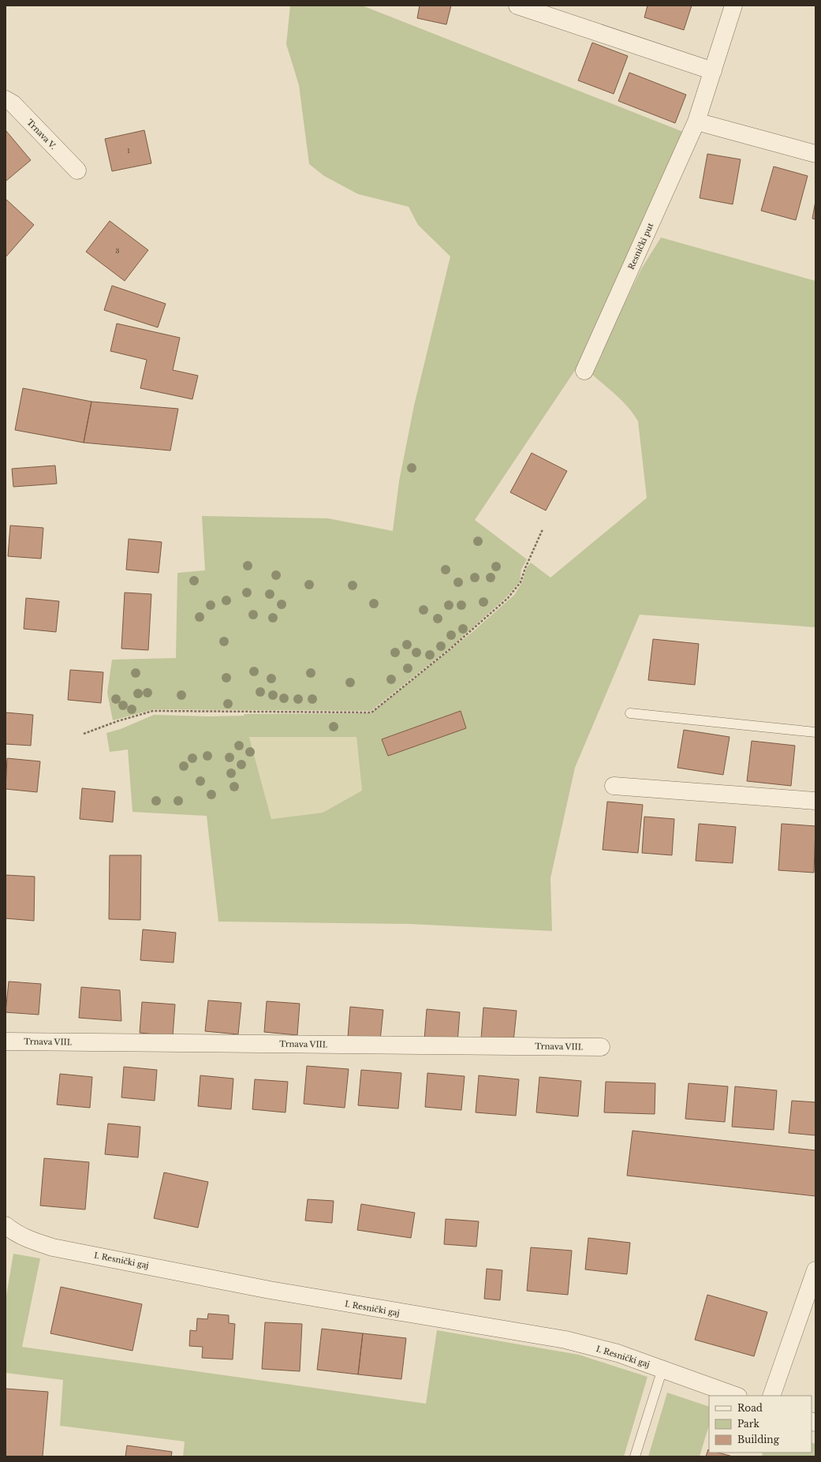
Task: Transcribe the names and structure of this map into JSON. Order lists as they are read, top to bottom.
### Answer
{
  "streets": {
    "street": [
      "Trnava V.",
      "Resnički put",
      "Trnava VIII.",
      "I. Resnički gaj"
    ]
  },
  "house_numbers": ["1", "3"],
  "legend": ["Road", "Park", "Building"]
}
